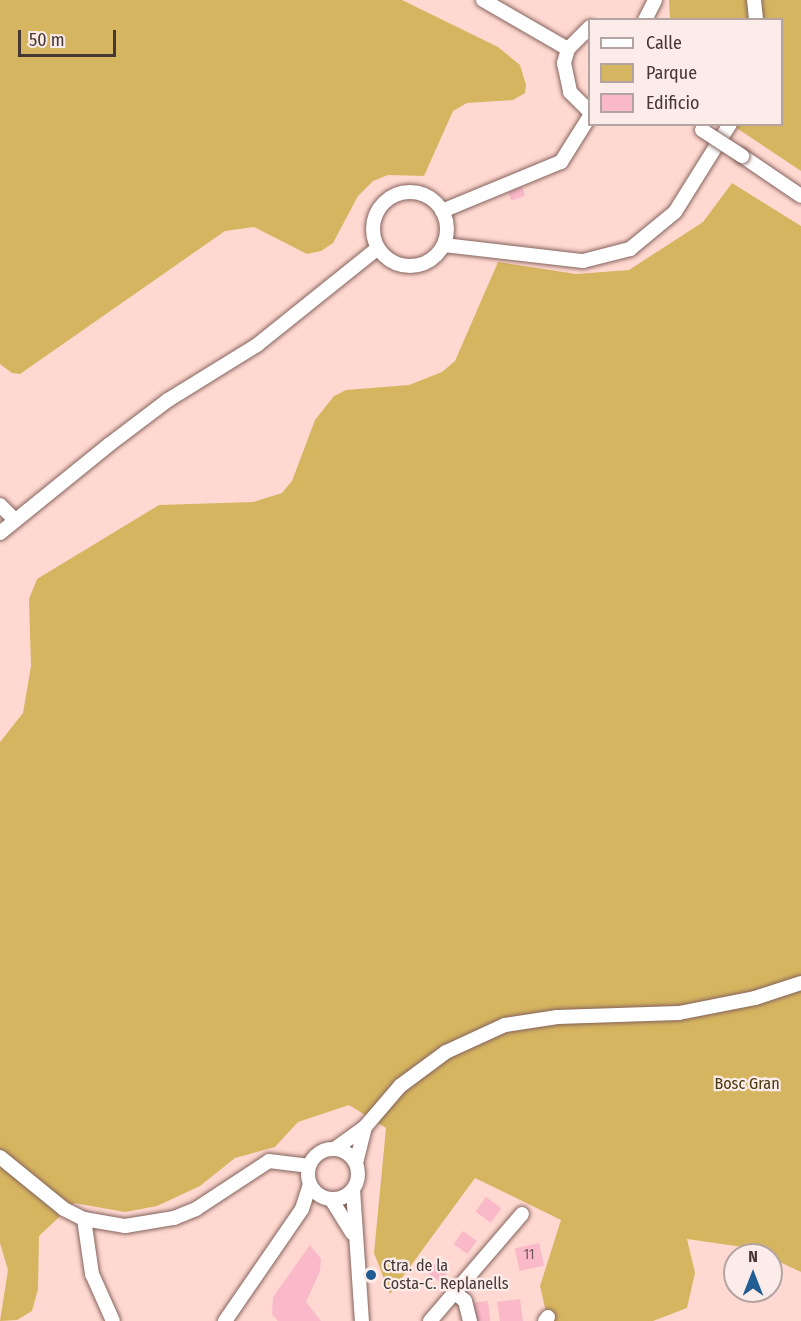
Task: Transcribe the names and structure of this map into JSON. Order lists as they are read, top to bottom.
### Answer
{
  "parks": ["Bosc Gran"],
  "places": ["Ctra. de la Costa-C. Replanells"],
  "house_numbers": ["11"],
  "legend": ["Calle", "Parque", "Edificio"],
  "scale_bar": "50 m",
  "north": "top"
}
